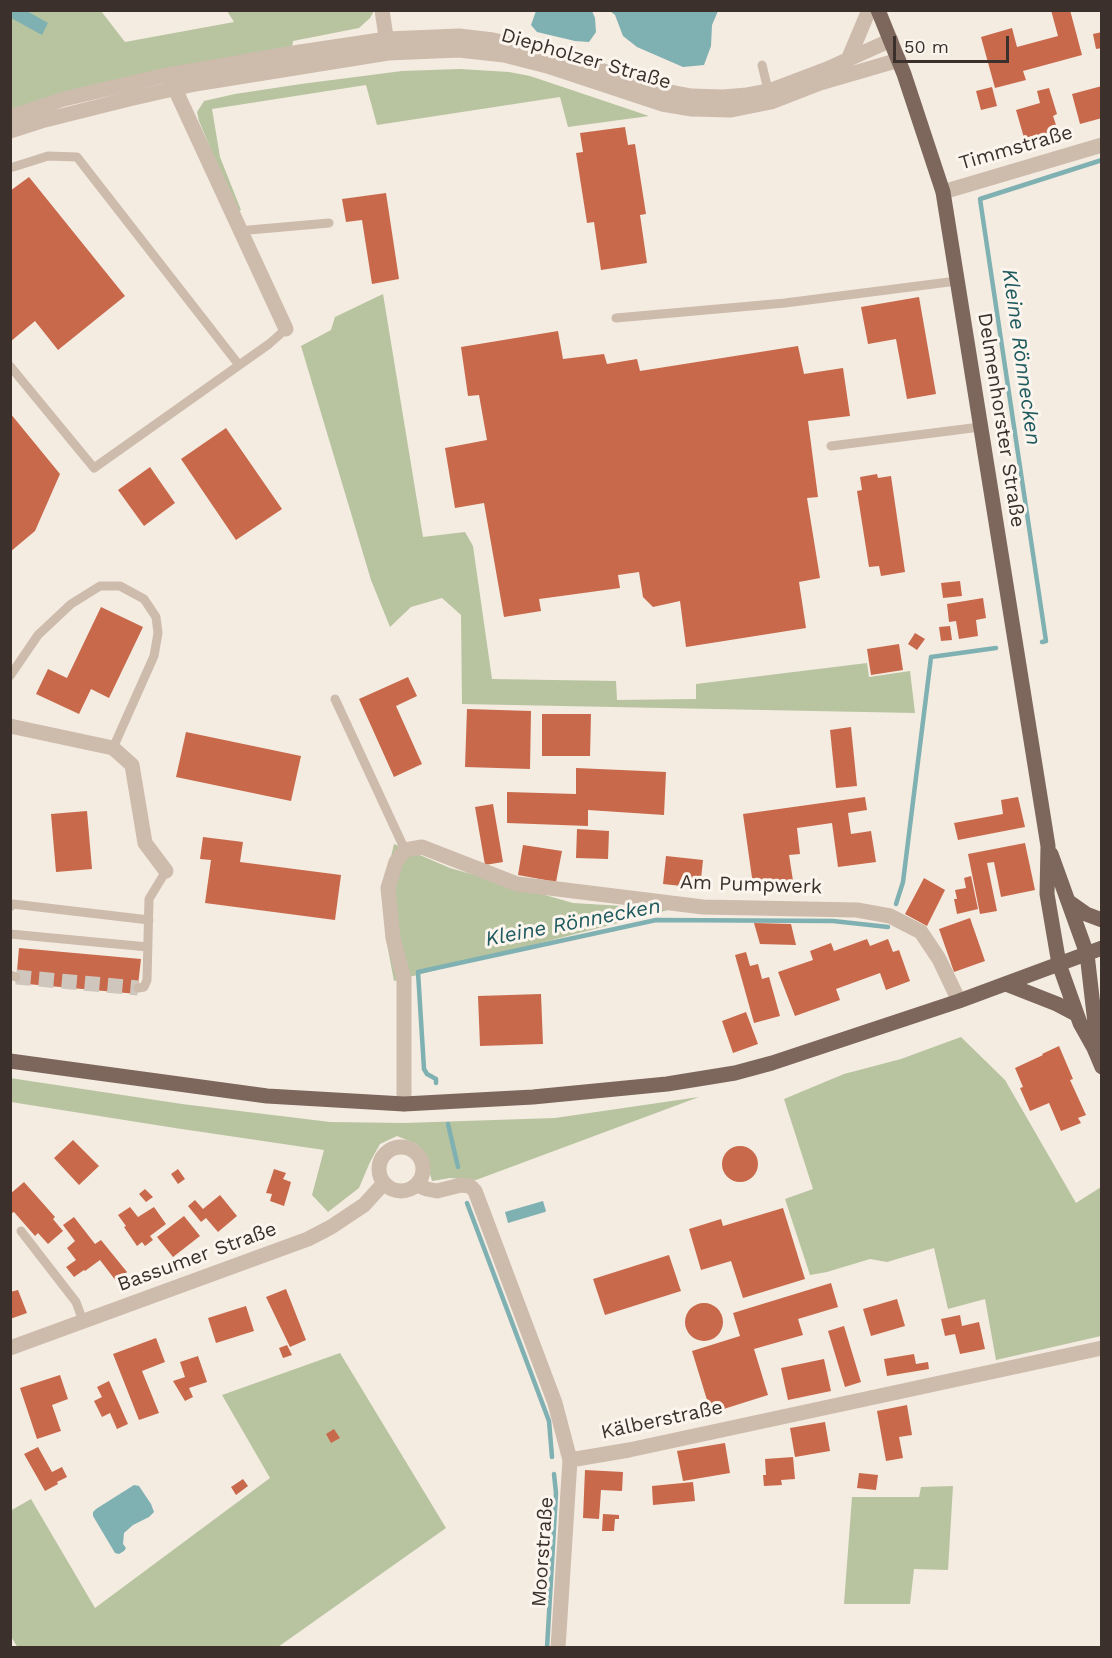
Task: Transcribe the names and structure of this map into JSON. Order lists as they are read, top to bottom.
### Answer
{
  "streets": {
    "main road": ["Delmenhorster Straße"],
    "street": [
      "Diepholzer Straße",
      "Timmstraße",
      "Am Pumpwerk",
      "Bassumer Straße",
      "Kälberstraße",
      "Moorstraße"
    ]
  },
  "crossings": [
    ["Diepholzer Straße", "Delmenhorster Straße"],
    ["Timmstraße", "Delmenhorster Straße"],
    ["Kälberstraße", "Moorstraße"]
  ],
  "water": ["Kleine Rönnecken"],
  "scale_bar": "50 m"
}
